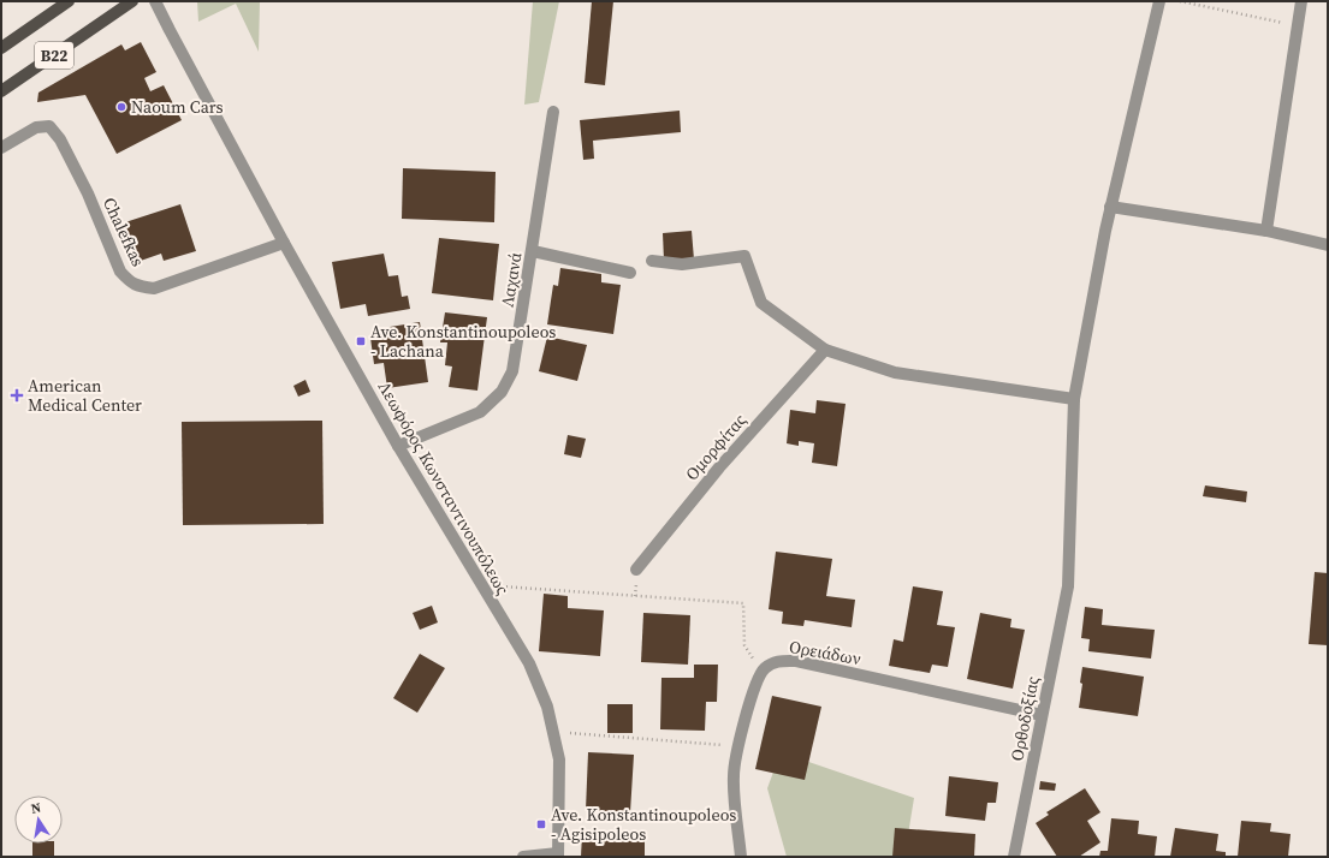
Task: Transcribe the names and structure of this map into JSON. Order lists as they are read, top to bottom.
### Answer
{
  "streets": {
    "main road": ["B22"],
    "street": [
      "Chalefkas",
      "Λαχανά",
      "Ομορφίτας",
      "Λεωφόρος Κωνσταντινουπόλεως",
      "Ορειάδων",
      "Ορθοδοξίας"
    ]
  },
  "crossings": [
    ["Chalefkas", "Λεωφόρος Κωνσταντινουπόλεως"],
    ["Λαχανά", "Λεωφόρος Κωνσταντινουπόλεως"],
    ["Ορειάδων", "Ορθοδοξίας"]
  ],
  "places": {
    "other": ["Naoum Cars"],
    "transit": ["Ave. Konstantinoupoleos - Lachana", "Ave. Konstantinoupoleos - Agisipoleos"],
    "health": ["American Medical Center"]
  },
  "north": "top"
}
